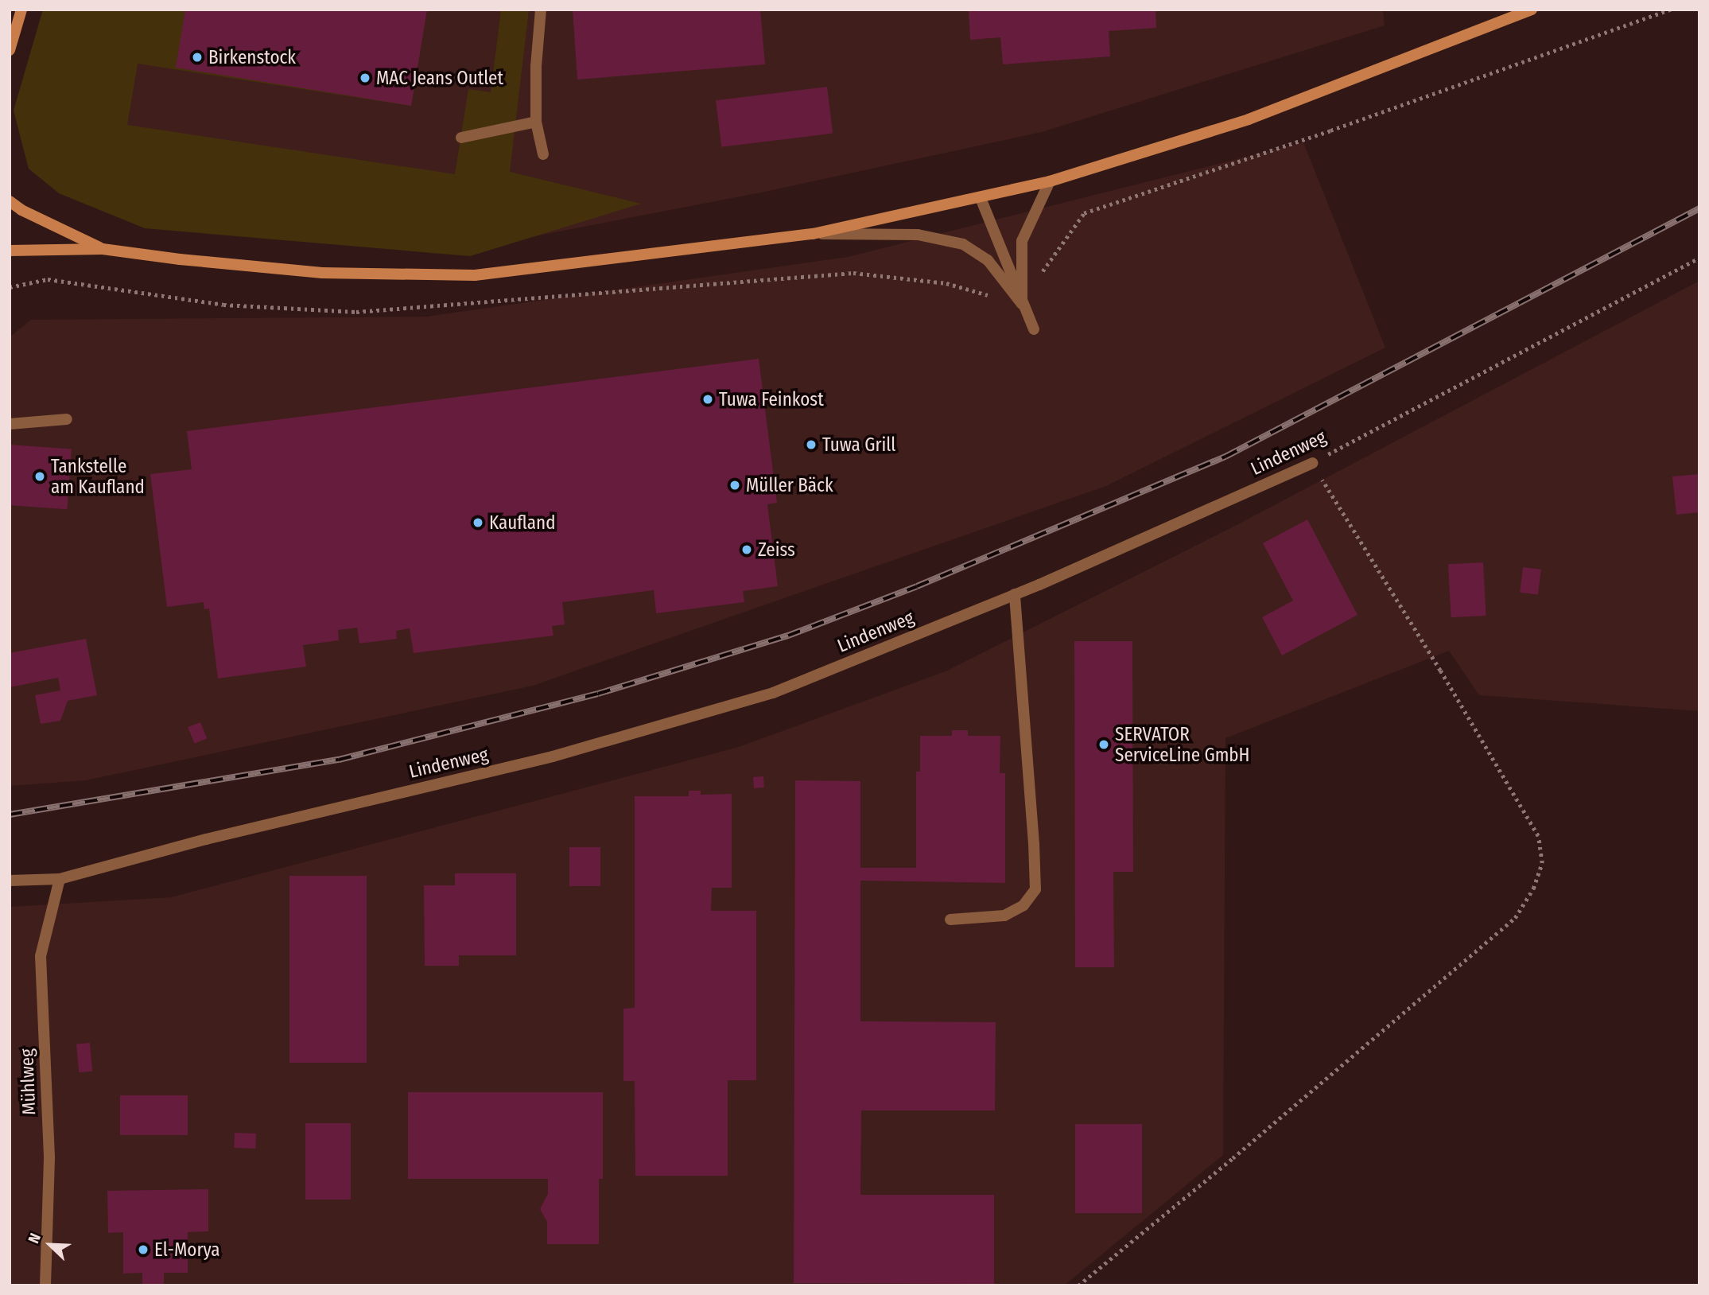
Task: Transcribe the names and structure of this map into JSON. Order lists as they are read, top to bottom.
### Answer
{
  "streets": {
    "street": ["Lindenweg", "Mühlweg"]
  },
  "crossings": [
    ["Lindenweg", "Mühlweg"]
  ],
  "places": [
    "Birkenstock",
    "MAC Jeans Outlet",
    "Tuwa Feinkost",
    "Tuwa Grill",
    "Tankstelle am Kaufland",
    "Müller Bäck",
    "Kaufland",
    "Zeiss",
    "SERVATOR ServiceLine GmbH",
    "El-Morya"
  ],
  "north": "top left"
}
